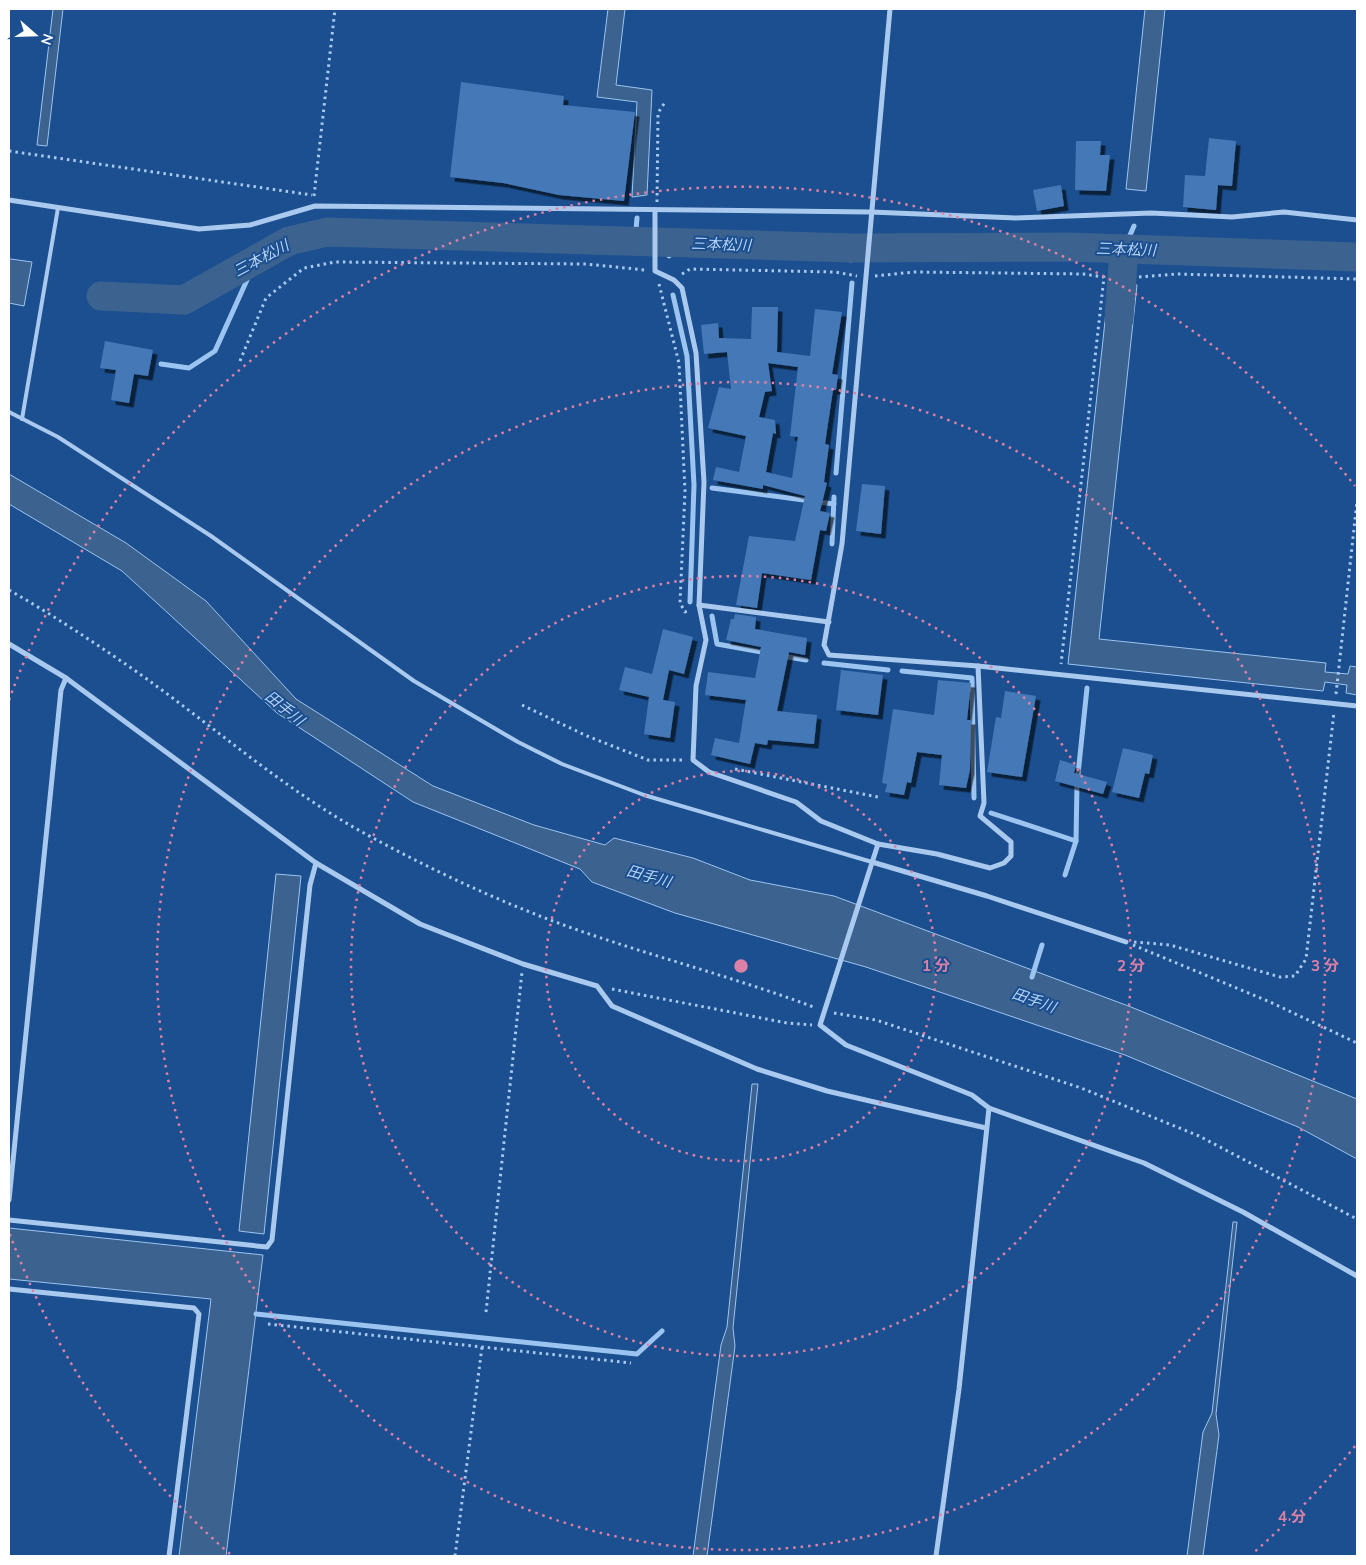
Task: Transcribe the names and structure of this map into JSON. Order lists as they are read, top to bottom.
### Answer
{
  "water": ["三本松川", "田手川"],
  "north": "right",
  "rings": [
    "1 分",
    "2 分",
    "3 分",
    "4 分"
  ]
}
